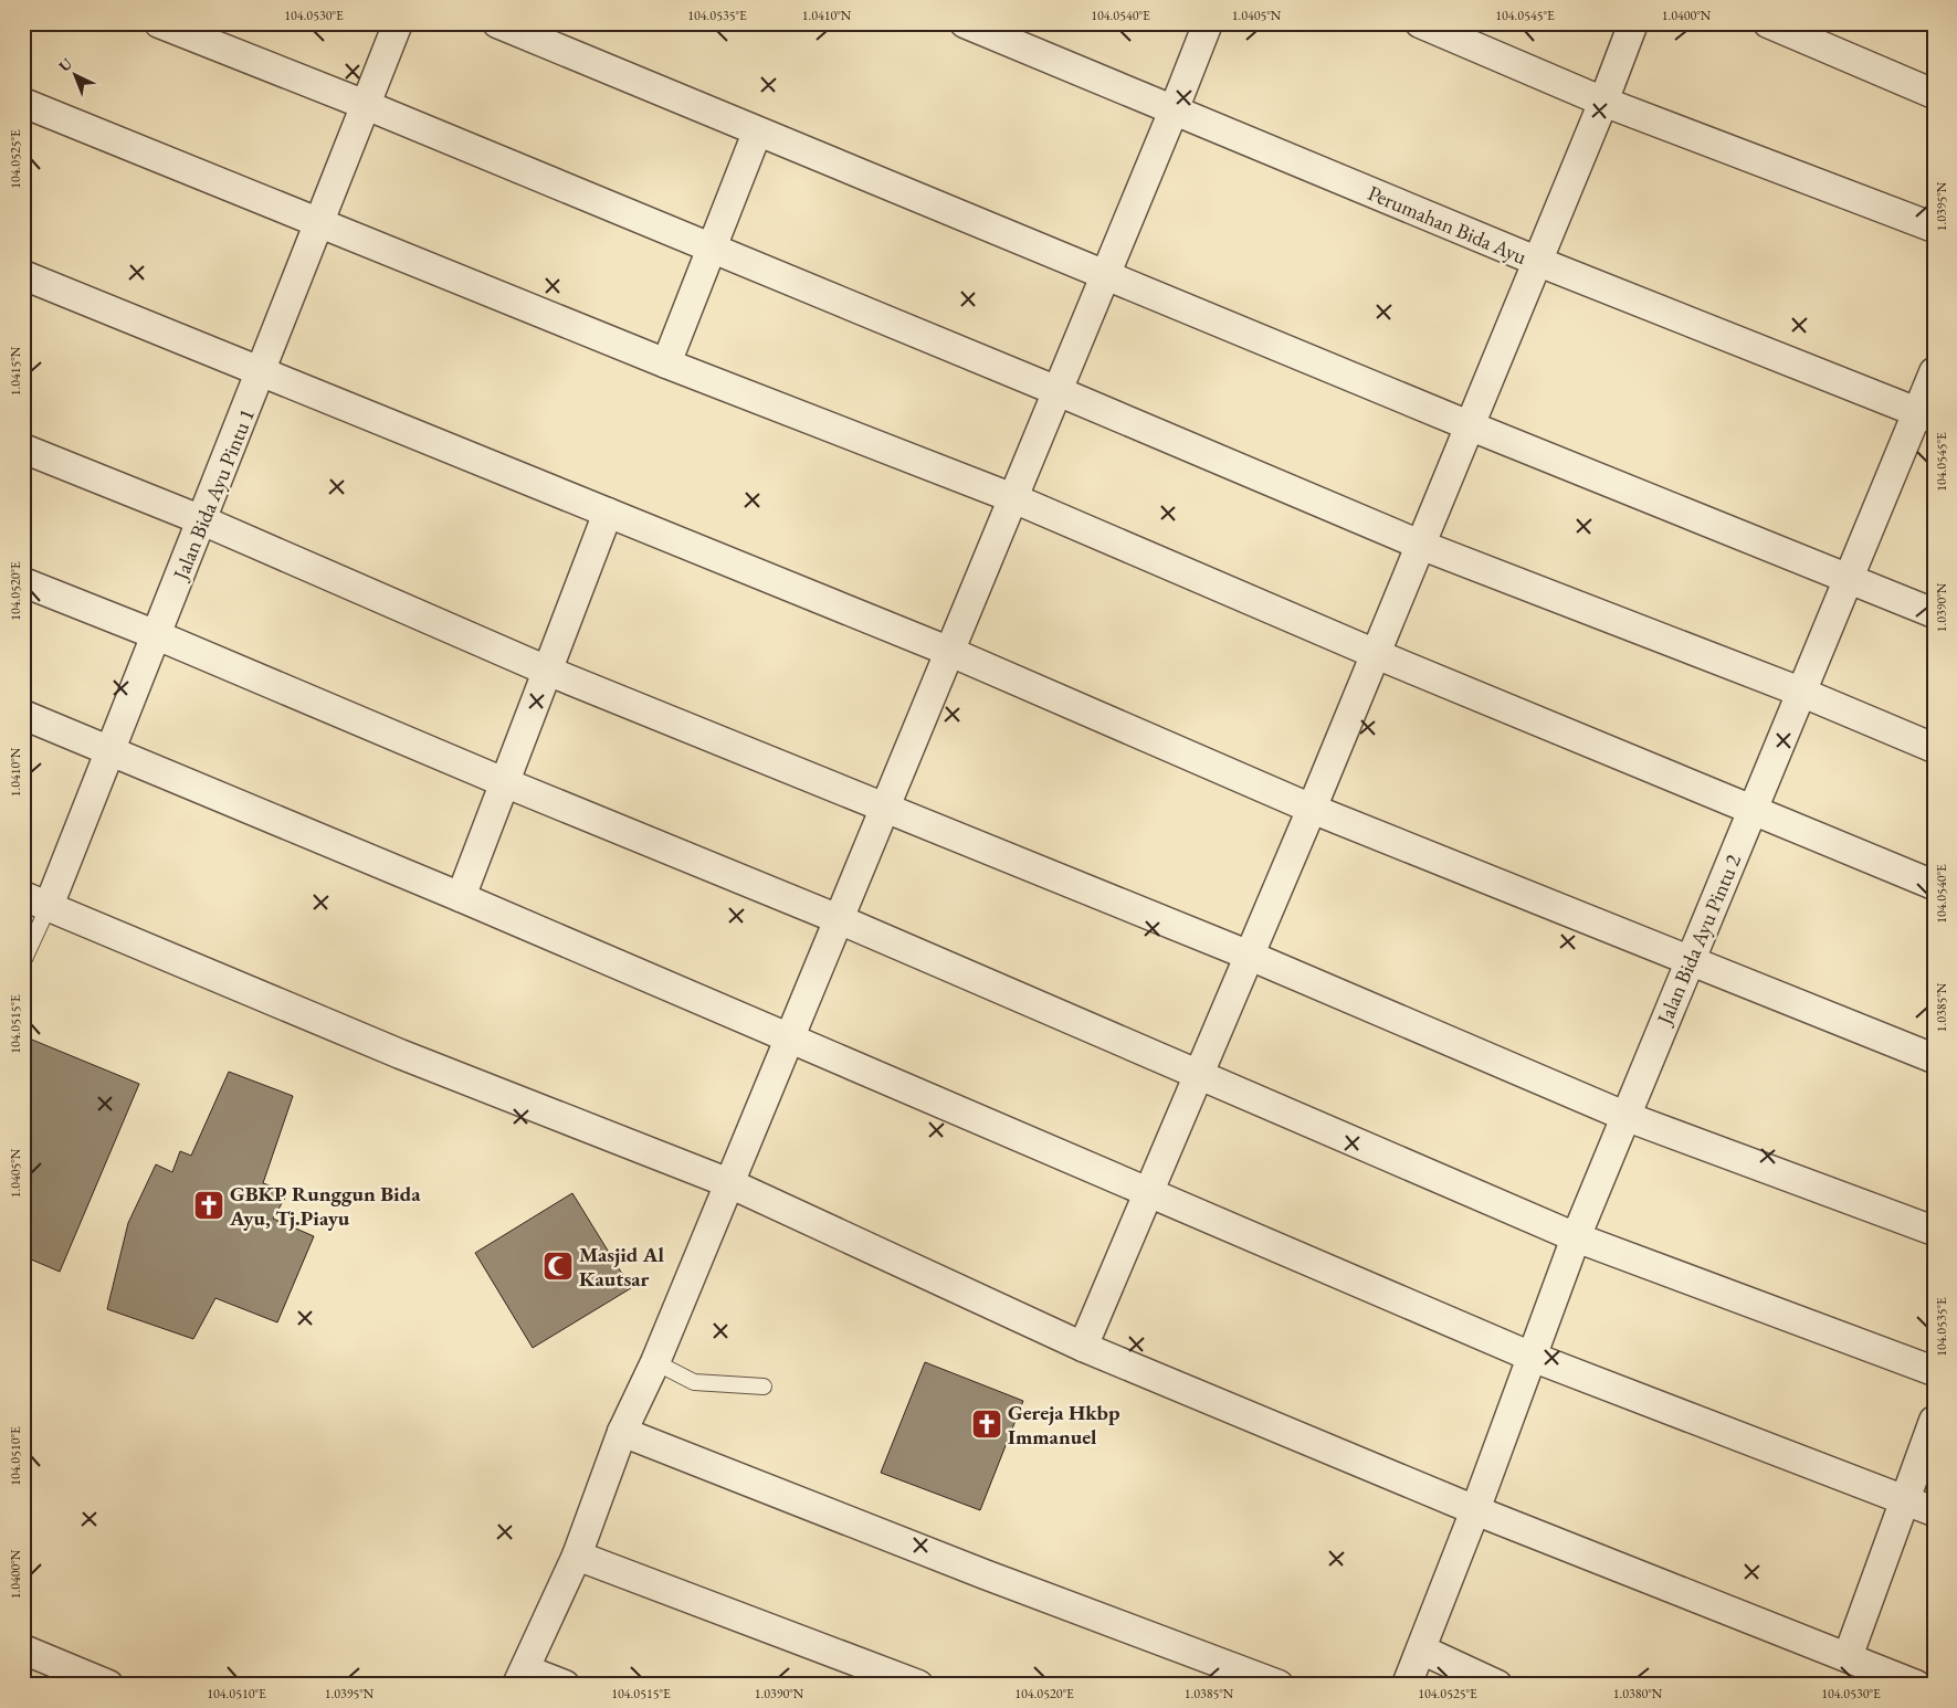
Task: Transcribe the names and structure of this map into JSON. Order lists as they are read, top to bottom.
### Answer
{
  "streets": {
    "street": ["Perumahan Bida Ayu", "Jalan Bida Ayu Pintu 1", "Jalan Bida Ayu Pintu 2"]
  },
  "crossings": [
    ["Perumahan Bida Ayu", "Jalan Bida Ayu Pintu 2"]
  ],
  "places": {
    "church": ["GBKP Runggun Bida Ayu, Tj.Piayu", "Gereja Hkbp Immanuel"],
    "mosque": ["Masjid Al Kautsar"]
  },
  "north": "top left",
  "coordinates": [
    "104.0530°E",
    "104.0535°E",
    "1.0410°N",
    "104.0540°E",
    "1.0405°N",
    "104.0545°E",
    "1.0400°N",
    "104.0525°E",
    "1.0395°N",
    "1.0415°N",
    "104.0520°E",
    "1.0390°N",
    "1.0385°N",
    "104.0515°E",
    "104.0510°E",
    "1.0380°N"
  ]
}
